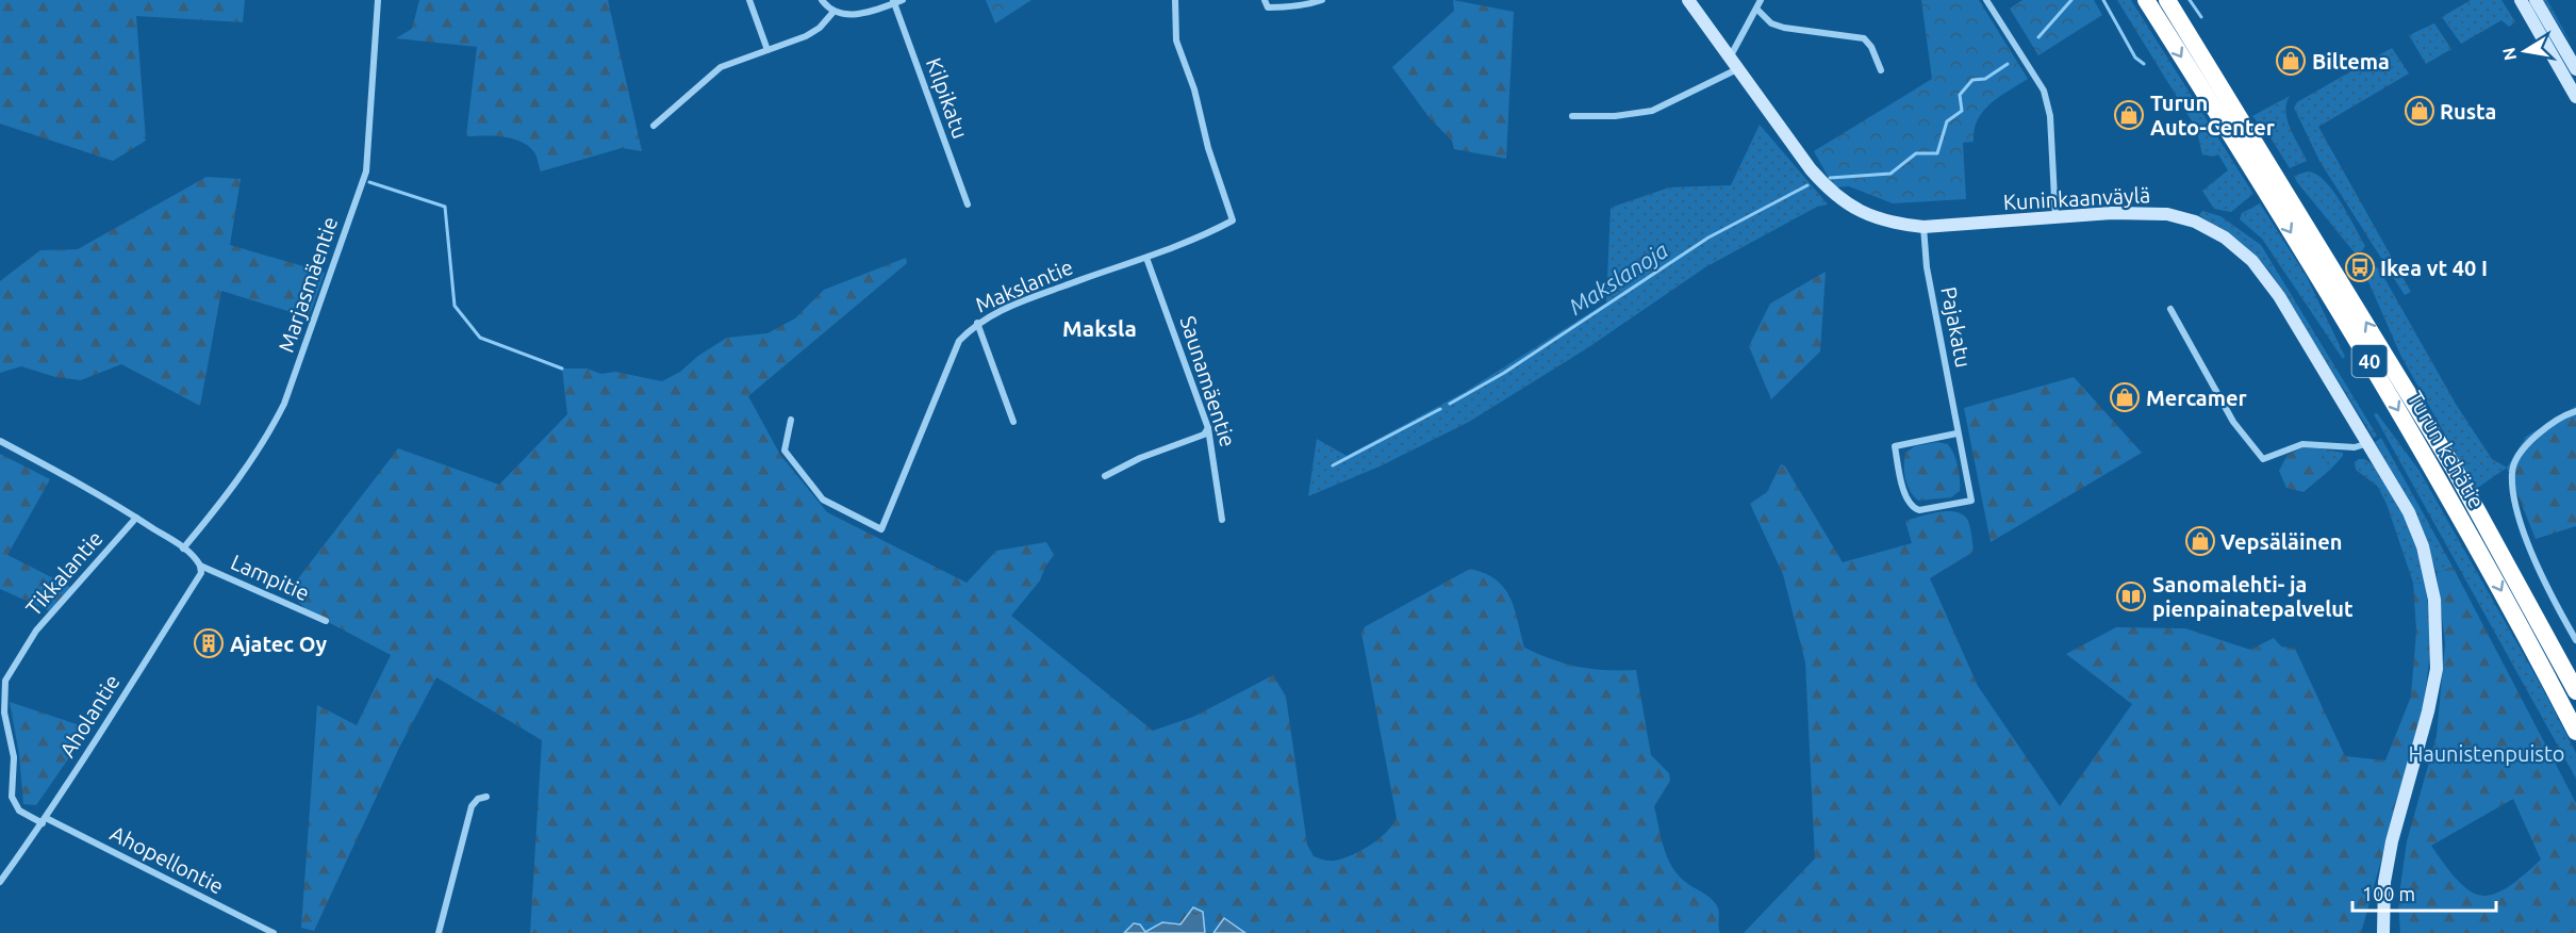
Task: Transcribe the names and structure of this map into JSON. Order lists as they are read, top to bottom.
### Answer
{
  "streets": {
    "highway": ["40", "Turun kehätie"],
    "street": [
      "Kilpikatu",
      "Kuninkaanväylä",
      "Marjasmäentie",
      "Makslantie",
      "Pajakatu",
      "Saunamäentie",
      "Tikkalantie",
      "Lampitie",
      "Aholantie",
      "Ahopellontie"
    ]
  },
  "crossings": [
    ["Kuninkaanväylä", "Pajakatu"],
    ["Makslantie", "Saunamäentie"],
    ["Tikkalantie", "Aholantie"],
    ["Tikkalantie", "Ahopellontie"],
    ["Lampitie", "Aholantie"],
    ["Aholantie", "Ahopellontie"]
  ],
  "districts": ["Maksla"],
  "water": ["Makslanoja"],
  "parks": ["Haunistenpuisto"],
  "places": {
    "shop": [
      "Biltema",
      "Rusta",
      "Turun Auto-Center",
      "Mercamer",
      "Vepsäläinen"
    ],
    "bus stop": ["Ikea vt 40 I"],
    "library": ["Sanomalehti- ja pienpainatepalvelut"],
    "building": ["Ajatec Oy"]
  },
  "scale_bar": "100 m",
  "north": "left"
}
